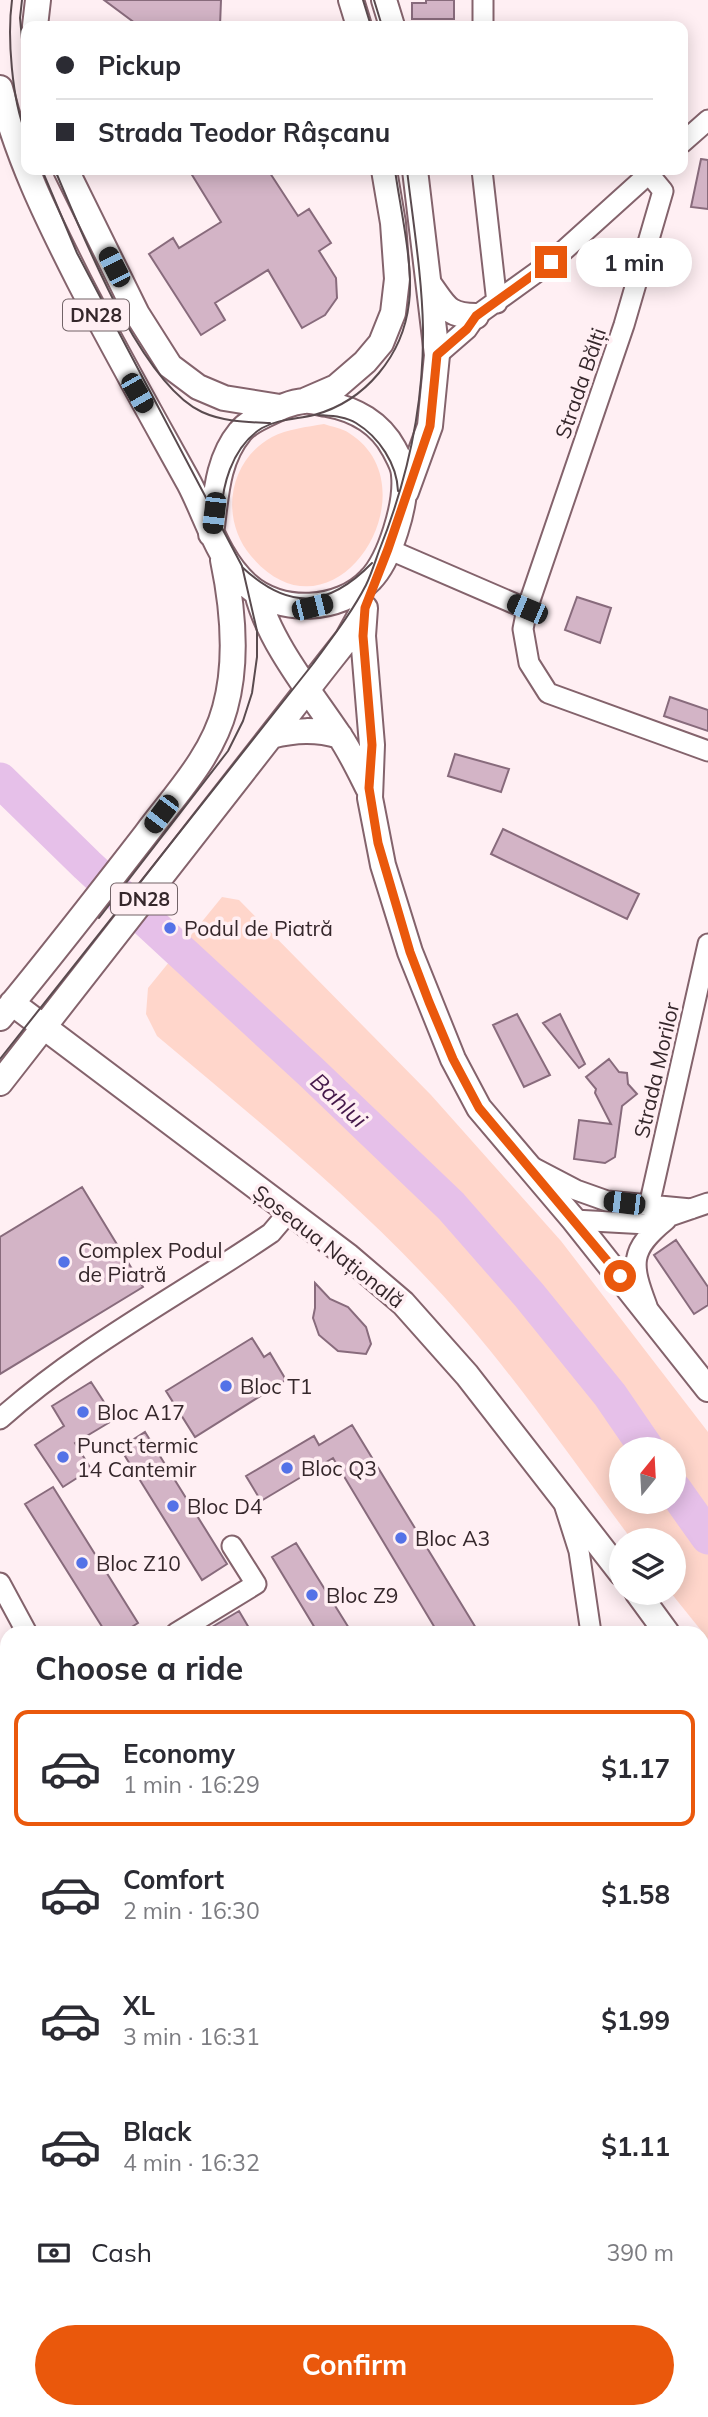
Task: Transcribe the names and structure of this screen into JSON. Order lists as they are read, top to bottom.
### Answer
{
  "streets": {
    "main road": ["DN28", "Șoseaua Națională"],
    "street": ["Strada Bălți", "Strada Morilor"]
  },
  "crossings": [
    ["DN28", "Șoseaua Națională"]
  ],
  "water": ["Bahlui"],
  "places": [
    "Podul de Piatră",
    "Complex Podul de Piatră",
    "Bloc T1",
    "Bloc A17",
    "Punct termic 14 Cantemir",
    "Bloc Q3",
    "Bloc D4",
    "Bloc A3",
    "Bloc Z10",
    "Bloc Z9"
  ],
  "north": "top",
  "page": {
    "banner": ["Pickup", "Strada Teodor Râșcanu"],
    "bubble": "1 min",
    "heading": "Choose a ride",
    "list": [
      {
        "name": "Economy",
        "note": "1 min · 16:29",
        "value": "$1.17"
      },
      {
        "name": "Comfort",
        "note": "2 min · 16:30",
        "value": "$1.58"
      },
      {
        "name": "XL",
        "note": "3 min · 16:31",
        "value": "$1.99"
      },
      {
        "name": "Black",
        "note": "4 min · 16:32",
        "value": "$1.11"
      }
    ],
    "pay": ["Cash", "390 m"],
    "buttons": "Confirm"
  }
}
